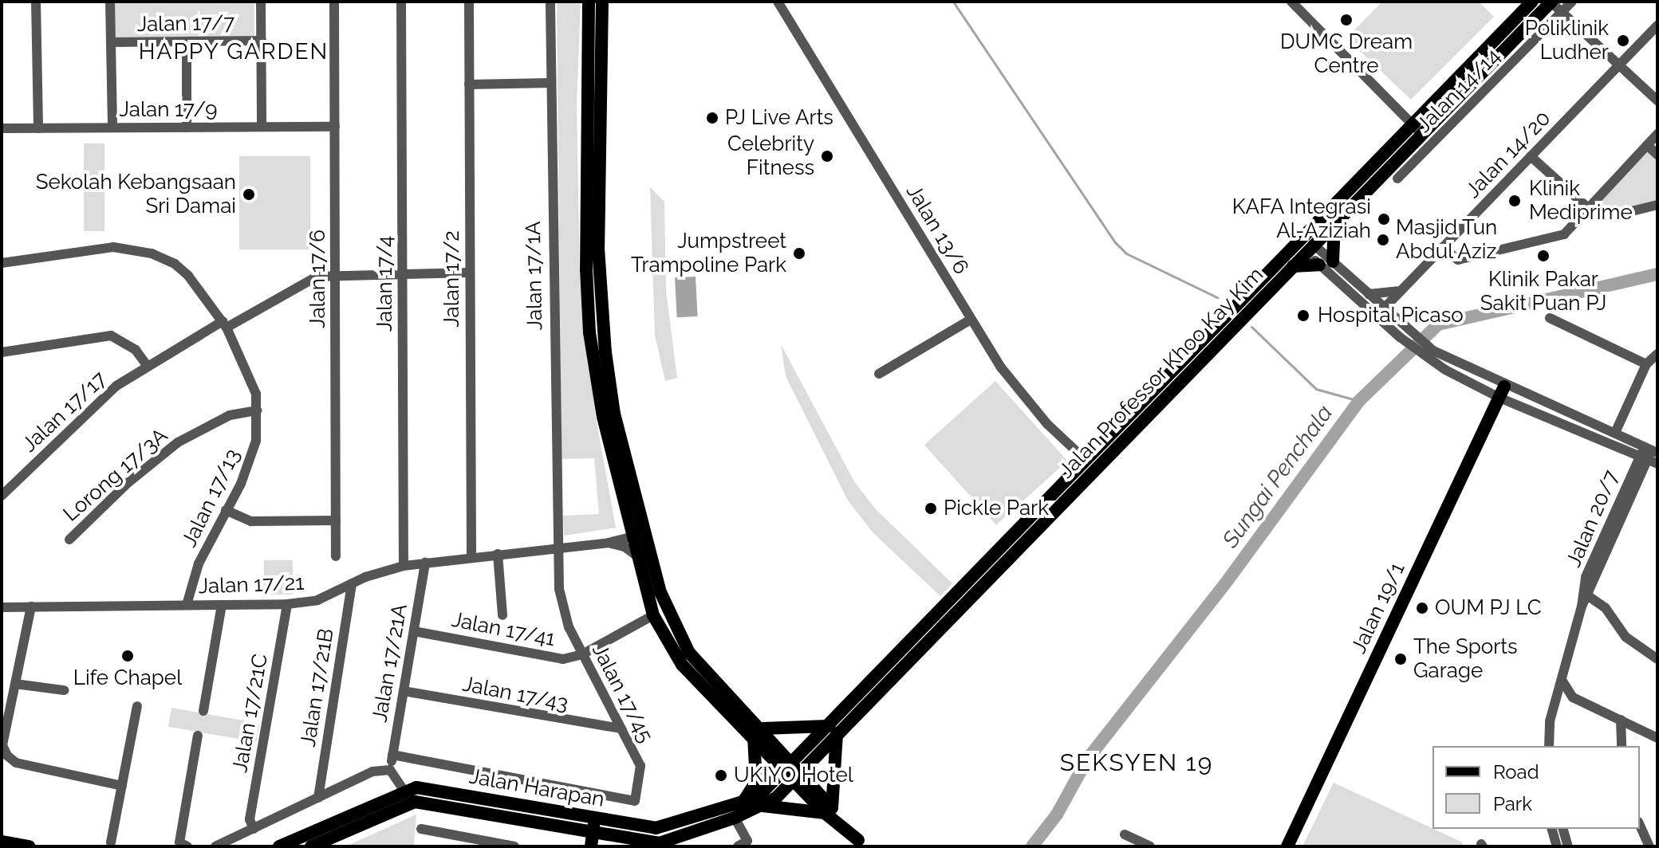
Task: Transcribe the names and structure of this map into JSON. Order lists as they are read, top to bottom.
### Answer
{
  "streets": {
    "main road": ["Jalan Professor Khoo Kay Kim", "Jalan 19/1", "Jalan Harapan"],
    "street": [
      "Jalan 17/7",
      "Jalan 14/14",
      "Jalan 17/9",
      "Jalan 14/20",
      "Jalan 13/6",
      "Jalan 17/1A",
      "Jalan 17/6",
      "Jalan 17/2",
      "Jalan 17/4",
      "Jalan 17/17",
      "Lorong 17/3A",
      "Jalan 17/13",
      "Jalan 20/7",
      "Jalan 17/21",
      "Jalan 17/41",
      "Jalan 17/21A",
      "Jalan 17/21B",
      "Jalan 17/45",
      "Jalan 17/43",
      "Jalan 17/21C"
    ]
  },
  "crossings": [
    ["Jalan 17/9", "Jalan 17/6"],
    ["Jalan 13/6", "Jalan Professor Khoo Kay Kim"],
    ["Jalan 17/1A", "Jalan 17/21"],
    ["Jalan 17/1A", "Jalan 17/45"],
    ["Jalan 17/6", "Jalan 17/17"],
    ["Jalan 17/2", "Jalan 17/17"],
    ["Jalan 17/2", "Jalan 17/21"],
    ["Jalan 17/4", "Jalan 17/17"],
    ["Jalan 17/4", "Jalan 17/21"],
    ["Jalan Professor Khoo Kay Kim", "Jalan Harapan"],
    ["Jalan 17/17", "Jalan 17/13"],
    ["Lorong 17/3A", "Jalan 17/13"],
    ["Jalan 17/13", "Jalan 17/21"],
    ["Jalan 17/21", "Jalan 17/21A"],
    ["Jalan 17/21", "Jalan 17/21B"],
    ["Jalan 17/21", "Jalan 17/45"],
    ["Jalan 17/21", "Jalan 17/21C"],
    ["Jalan 17/41", "Jalan 17/21A"],
    ["Jalan 17/41", "Jalan 17/45"],
    ["Jalan 17/21A", "Jalan 17/45"],
    ["Jalan 17/21A", "Jalan 17/43"],
    ["Jalan 17/45", "Jalan 17/43"]
  ],
  "districts": ["HAPPY GARDEN", "SEKSYEN 19"],
  "water": ["Sungai Penchala"],
  "places": [
    "DUMC Dream Centre",
    "Poliklinik Ludher",
    "PJ Live Arts",
    "Celebrity Fitness",
    "Sekolah Kebangsaan Sri Damai",
    "Klinik Mediprime",
    "KAFA Integrasi Al-Aziziah",
    "Masjid Tun Abdul Aziz",
    "Jumpstreet Trampoline Park",
    "Klinik Pakar Sakit Puan PJ",
    "Hospital Picaso",
    "Pickle Park",
    "OUM PJ LC",
    "Life Chapel",
    "The Sports Garage",
    "UKIYO Hotel"
  ],
  "legend": ["Road", "Park"]
}
